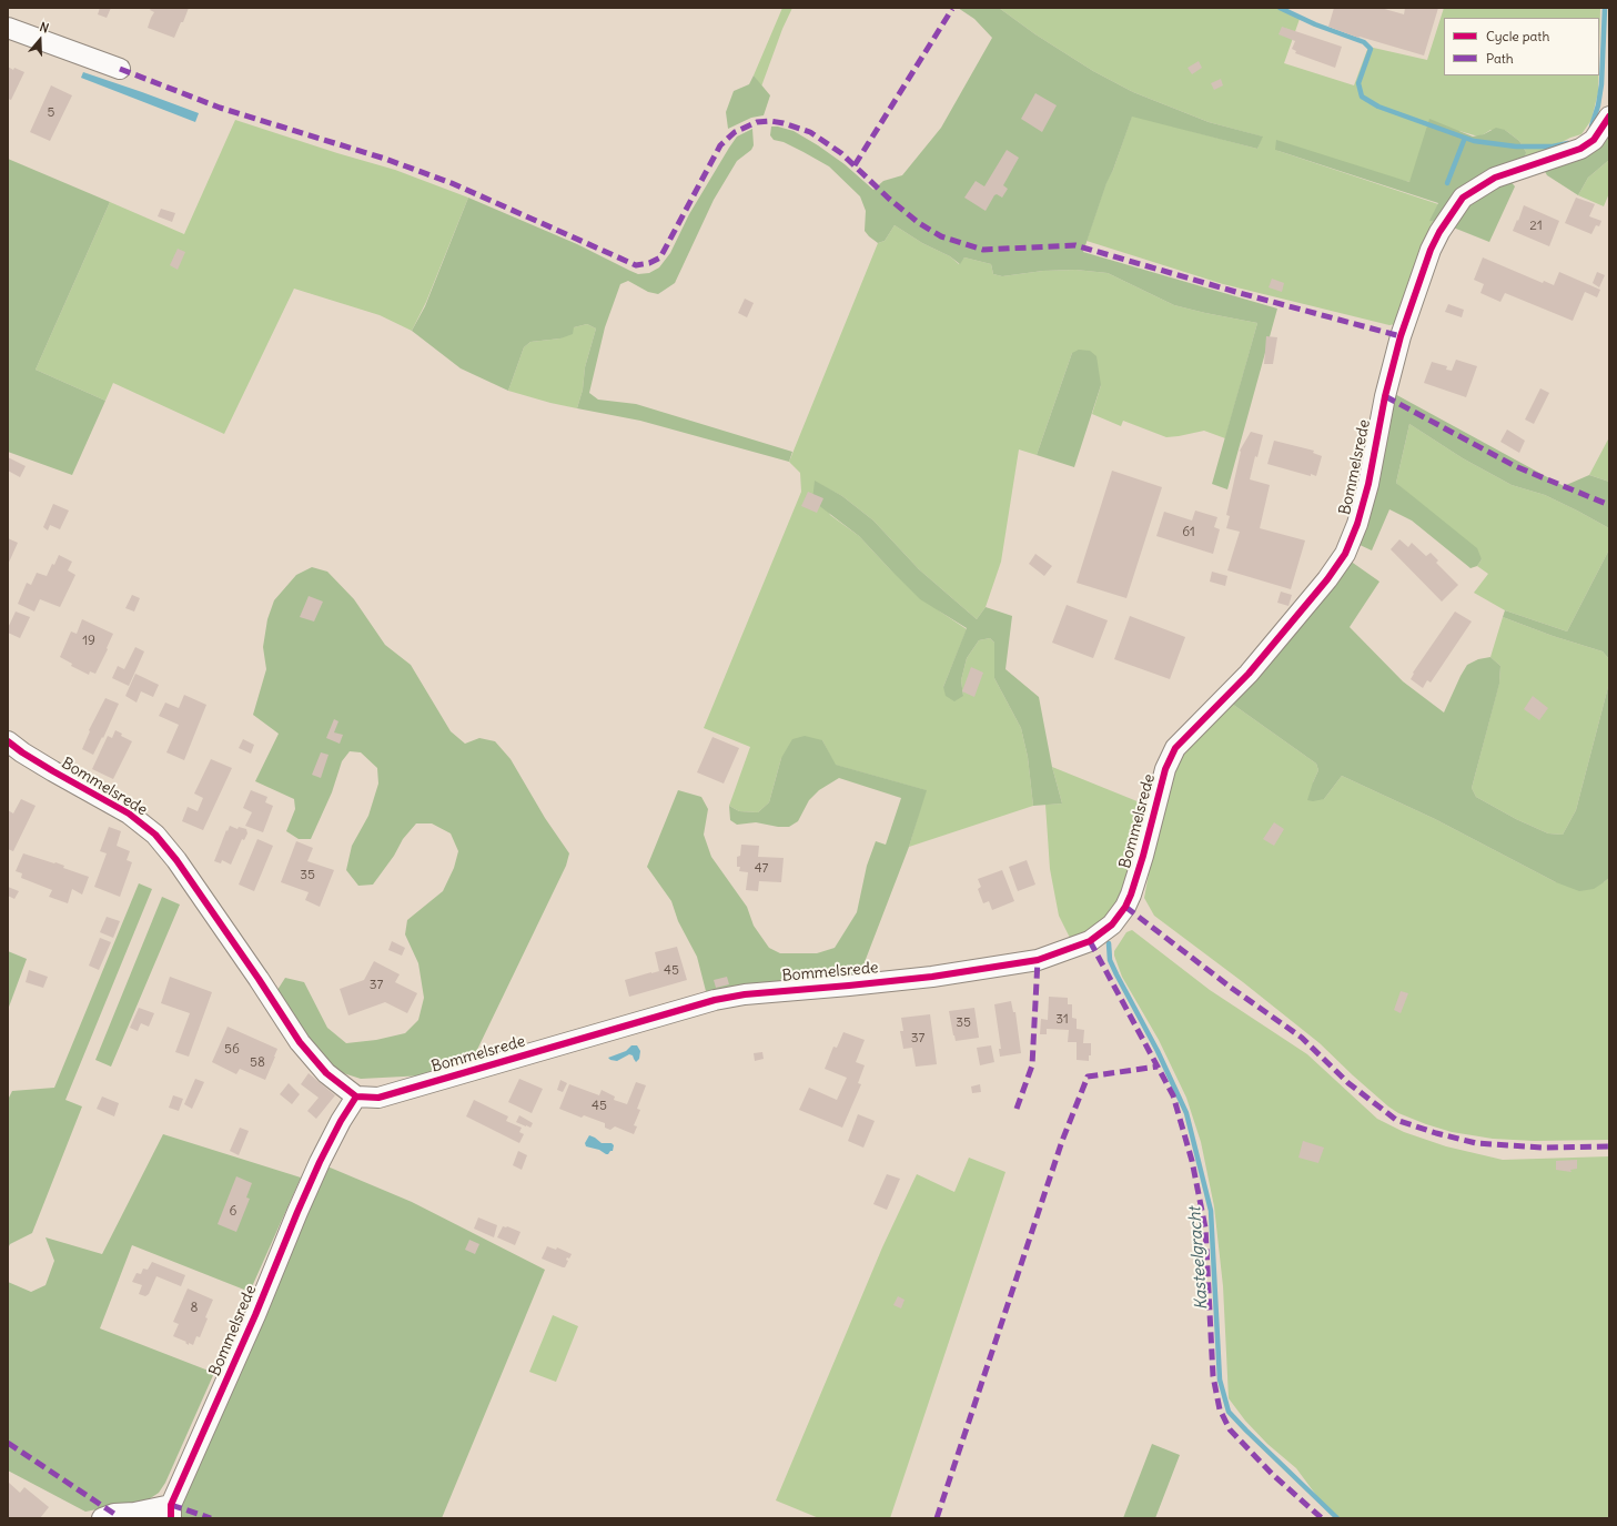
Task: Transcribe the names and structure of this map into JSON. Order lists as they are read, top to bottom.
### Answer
{
  "streets": {
    "street": ["Bommelsrede"]
  },
  "water": ["Kasteelgracht"],
  "house_numbers": [
    "5",
    "21",
    "61",
    "19",
    "47",
    "35",
    "45",
    "37",
    "31",
    "35",
    "37",
    "56",
    "58",
    "45",
    "6",
    "8"
  ],
  "legend": ["Cycle path", "Path"],
  "north": "top"
}
